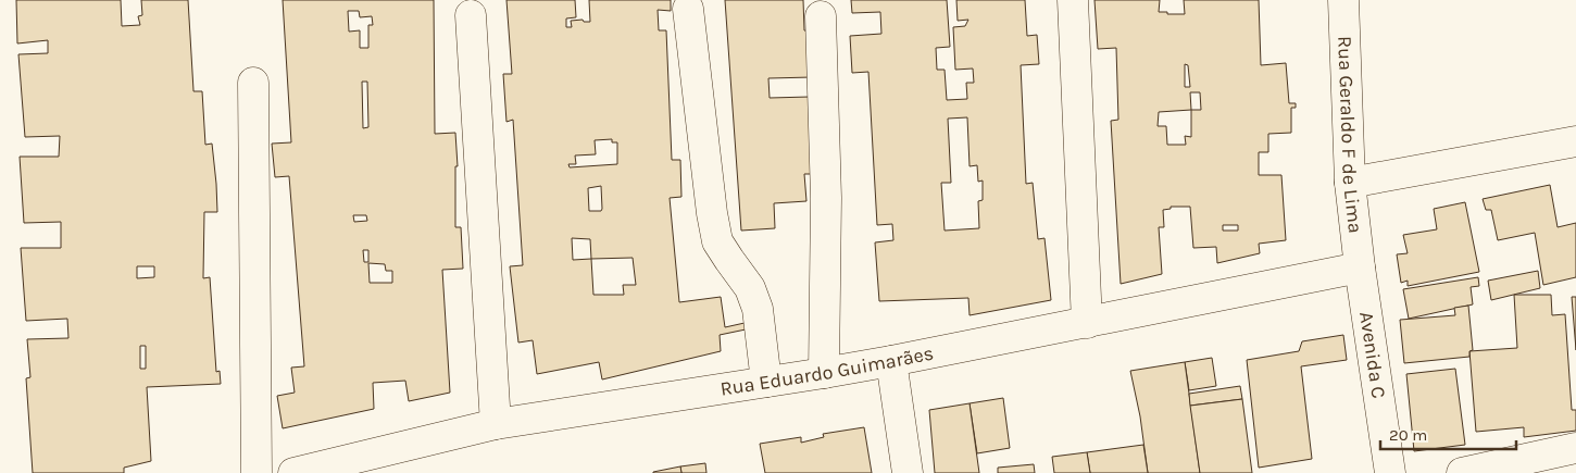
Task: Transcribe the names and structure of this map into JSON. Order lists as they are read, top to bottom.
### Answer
{
  "streets": {
    "street": ["Rua Geraldo F de Lima", "Avenida C", "Rua Eduardo Guimarães"]
  },
  "crossings": [
    ["Rua Geraldo F de Lima", "Avenida C"],
    ["Rua Geraldo F de Lima", "Rua Eduardo Guimarães"],
    ["Avenida C", "Rua Eduardo Guimarães"]
  ],
  "scale_bar": "20 m"
}
